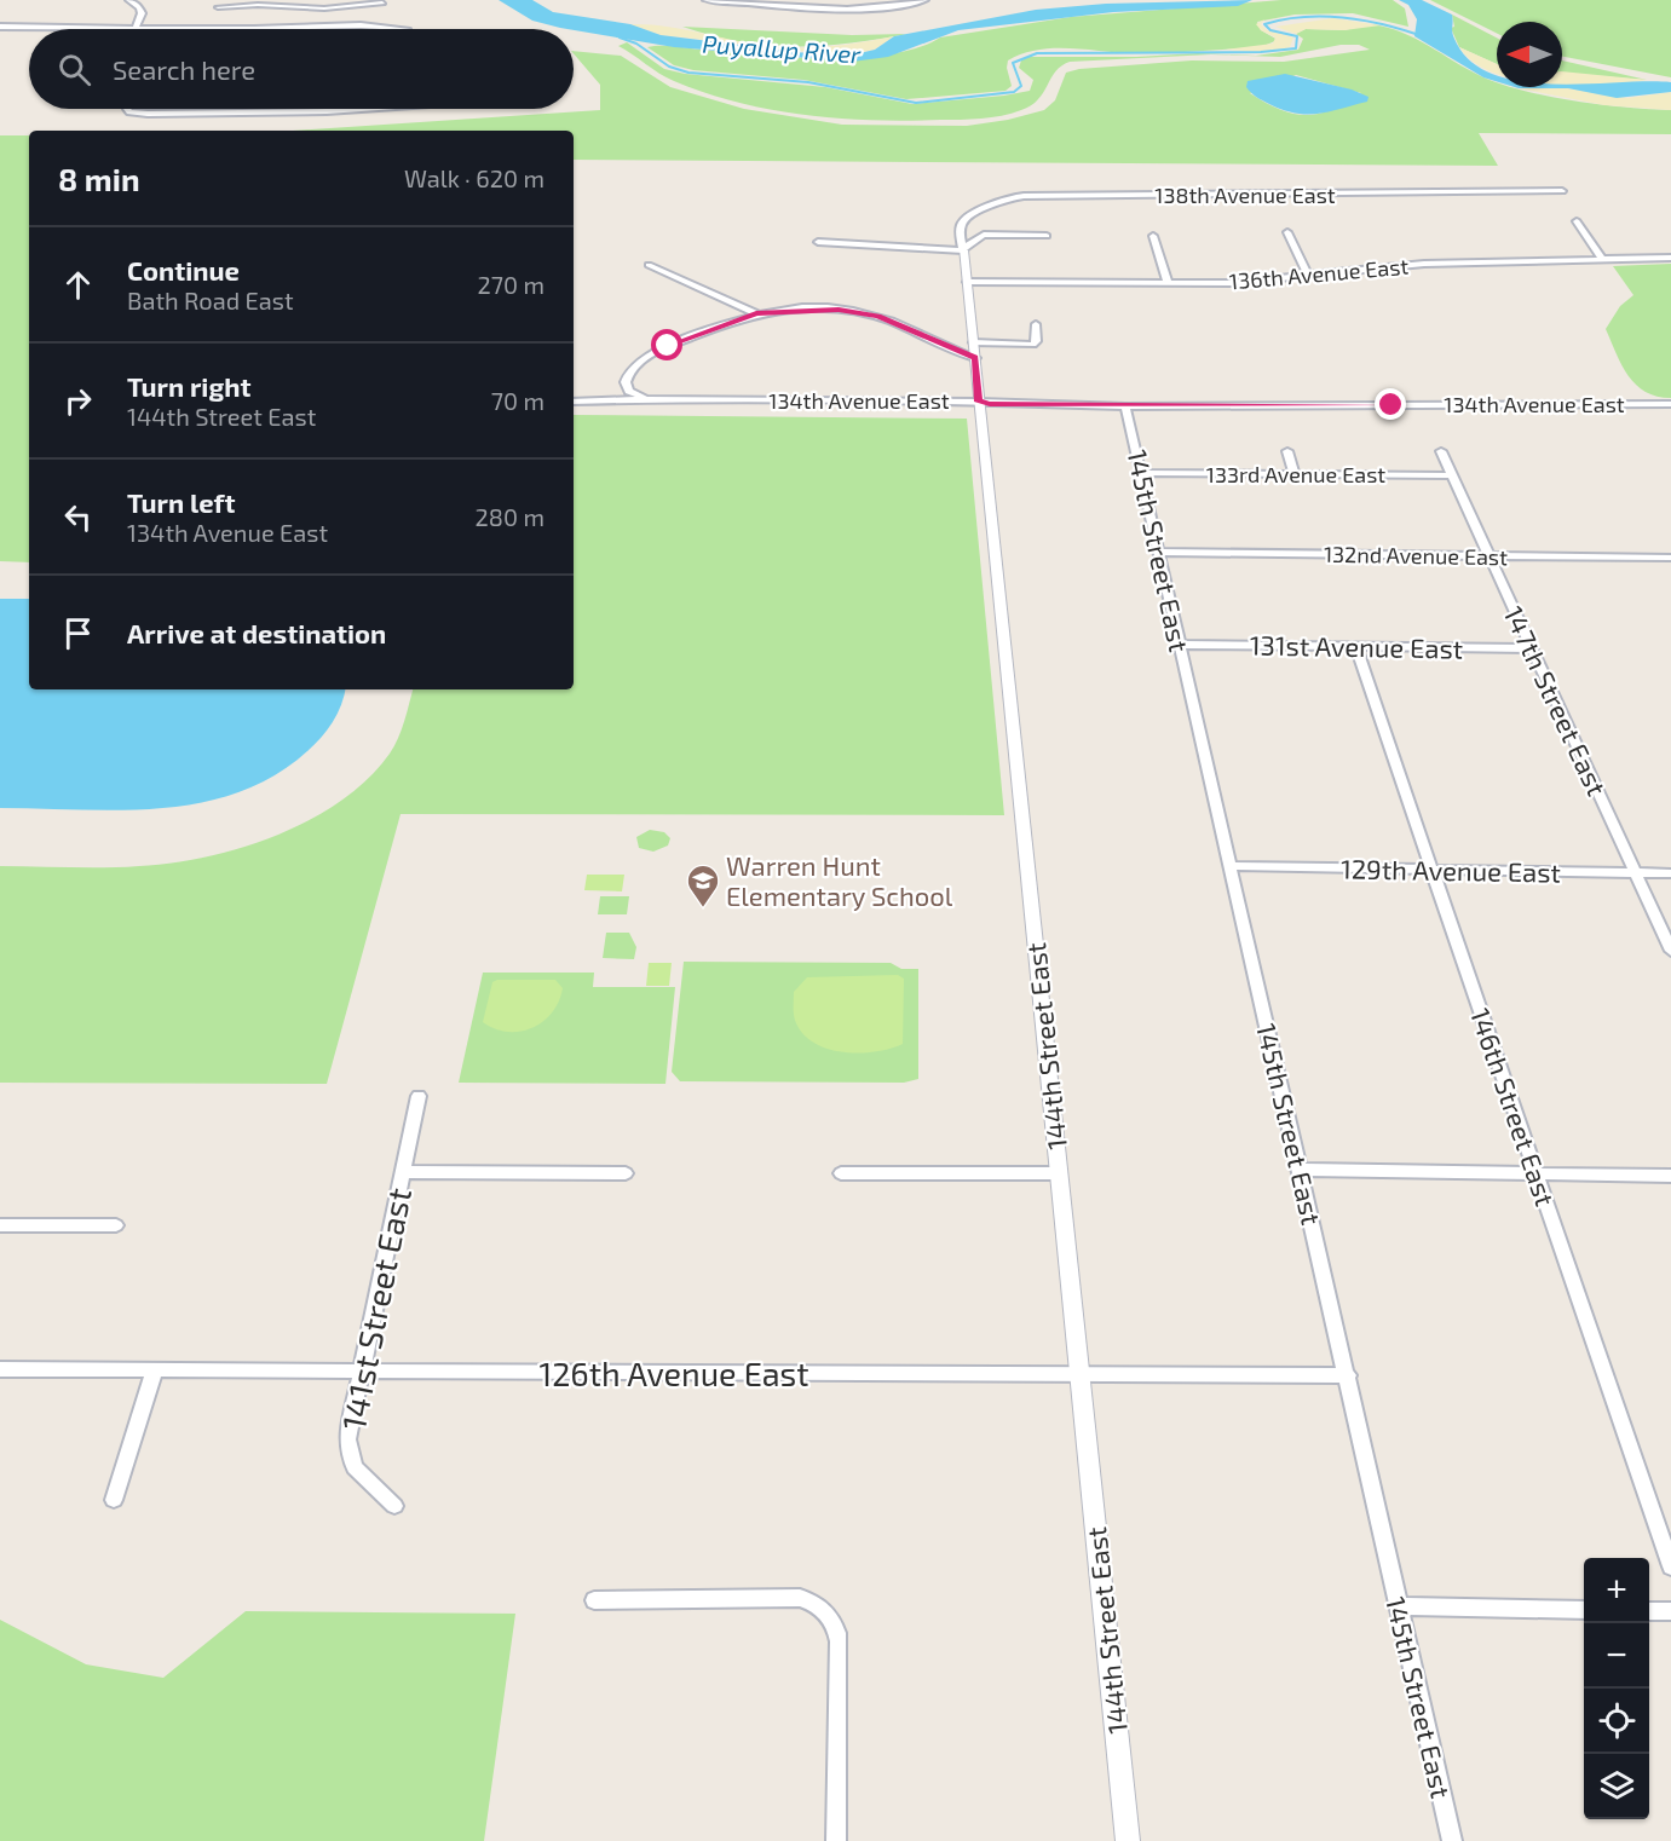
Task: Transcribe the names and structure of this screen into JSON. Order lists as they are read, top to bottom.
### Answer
{
  "streets": {
    "street": [
      "138th Avenue East",
      "136th Avenue East",
      "134th Avenue East",
      "133rd Avenue East",
      "145th Street East",
      "132nd Avenue East",
      "131st Avenue East",
      "147th Street East",
      "129th Avenue East",
      "144th Street East",
      "146th Street East",
      "141st Street East",
      "126th Avenue East"
    ]
  },
  "crossings": [
    ["138th Avenue East", "144th Street East"],
    ["136th Avenue East", "144th Street East"],
    ["134th Avenue East", "145th Street East"],
    ["134th Avenue East", "144th Street East"],
    ["133rd Avenue East", "145th Street East"],
    ["133rd Avenue East", "147th Street East"],
    ["145th Street East", "132nd Avenue East"],
    ["145th Street East", "131st Avenue East"],
    ["145th Street East", "129th Avenue East"],
    ["145th Street East", "126th Avenue East"],
    ["132nd Avenue East", "147th Street East"],
    ["131st Avenue East", "147th Street East"],
    ["131st Avenue East", "146th Street East"],
    ["147th Street East", "129th Avenue East"],
    ["129th Avenue East", "146th Street East"],
    ["144th Street East", "126th Avenue East"],
    ["141st Street East", "126th Avenue East"]
  ],
  "water": ["Puyallup River"],
  "places": {
    "school or university": ["Warren Hunt Elementary School"]
  },
  "north": "left",
  "page": {
    "search": "Search here",
    "heading": ["8 min", "Walk · 620 m"],
    "list": [
      ["Continue", "Bath Road East", "270 m"],
      ["Turn right", "144th Street East", "70 m"],
      ["Turn left", "134th Avenue East", "280 m"],
      "Arrive at destination"
    ],
    "map_buttons": ["+", "−"]
  }
}
